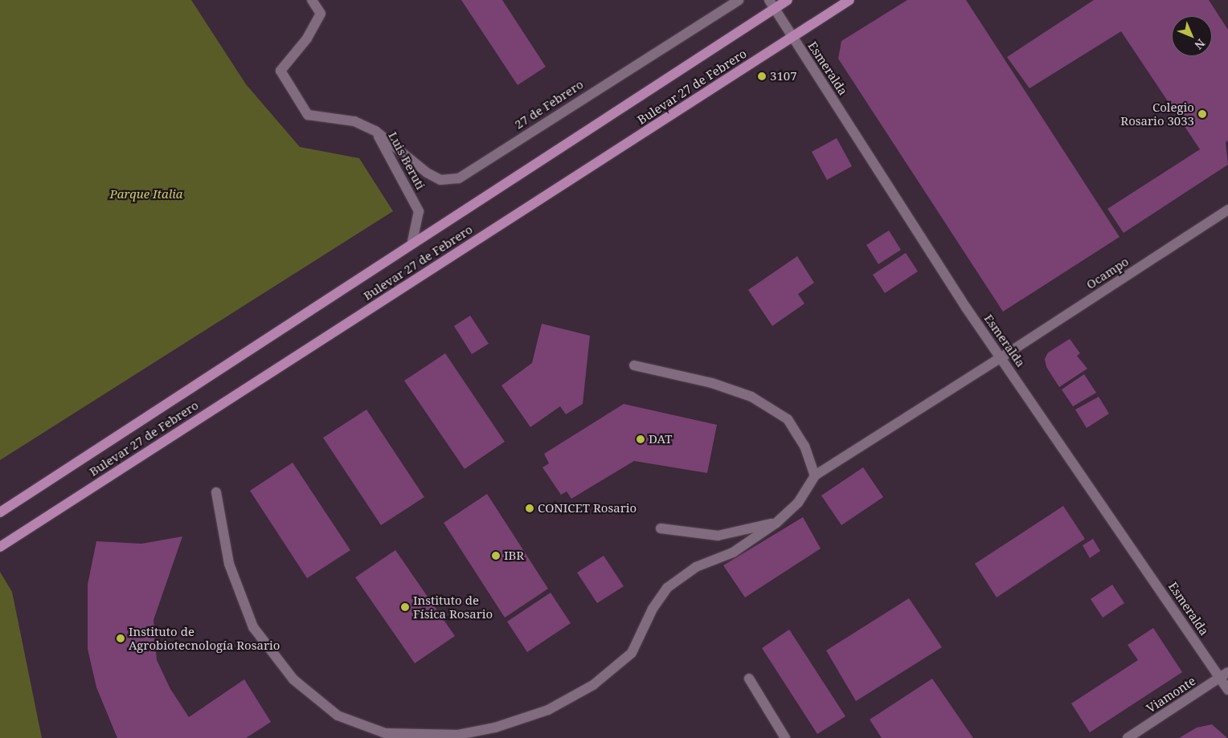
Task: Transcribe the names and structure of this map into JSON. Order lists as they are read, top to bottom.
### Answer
{
  "streets": {
    "main road": ["Bulevar 27 de Febrero"],
    "street": [
      "Esmeralda",
      "27 de Febrero",
      "Luis Beruti",
      "Ocampo",
      "Viamonte"
    ]
  },
  "crossings": [
    ["Esmeralda", "Bulevar 27 de Febrero"],
    ["Esmeralda", "Ocampo"],
    ["Esmeralda", "Viamonte"],
    ["Bulevar 27 de Febrero", "Luis Beruti"],
    ["27 de Febrero", "Luis Beruti"]
  ],
  "parks": ["Parque Italia"],
  "places": [
    "3107",
    "Colegio Rosario 3033",
    "DAT",
    "CONICET Rosario",
    "IBR",
    "Instituto de Física Rosario",
    "Instituto de Agrobiotecnología Rosario"
  ],
  "north": "bottom right"
}
